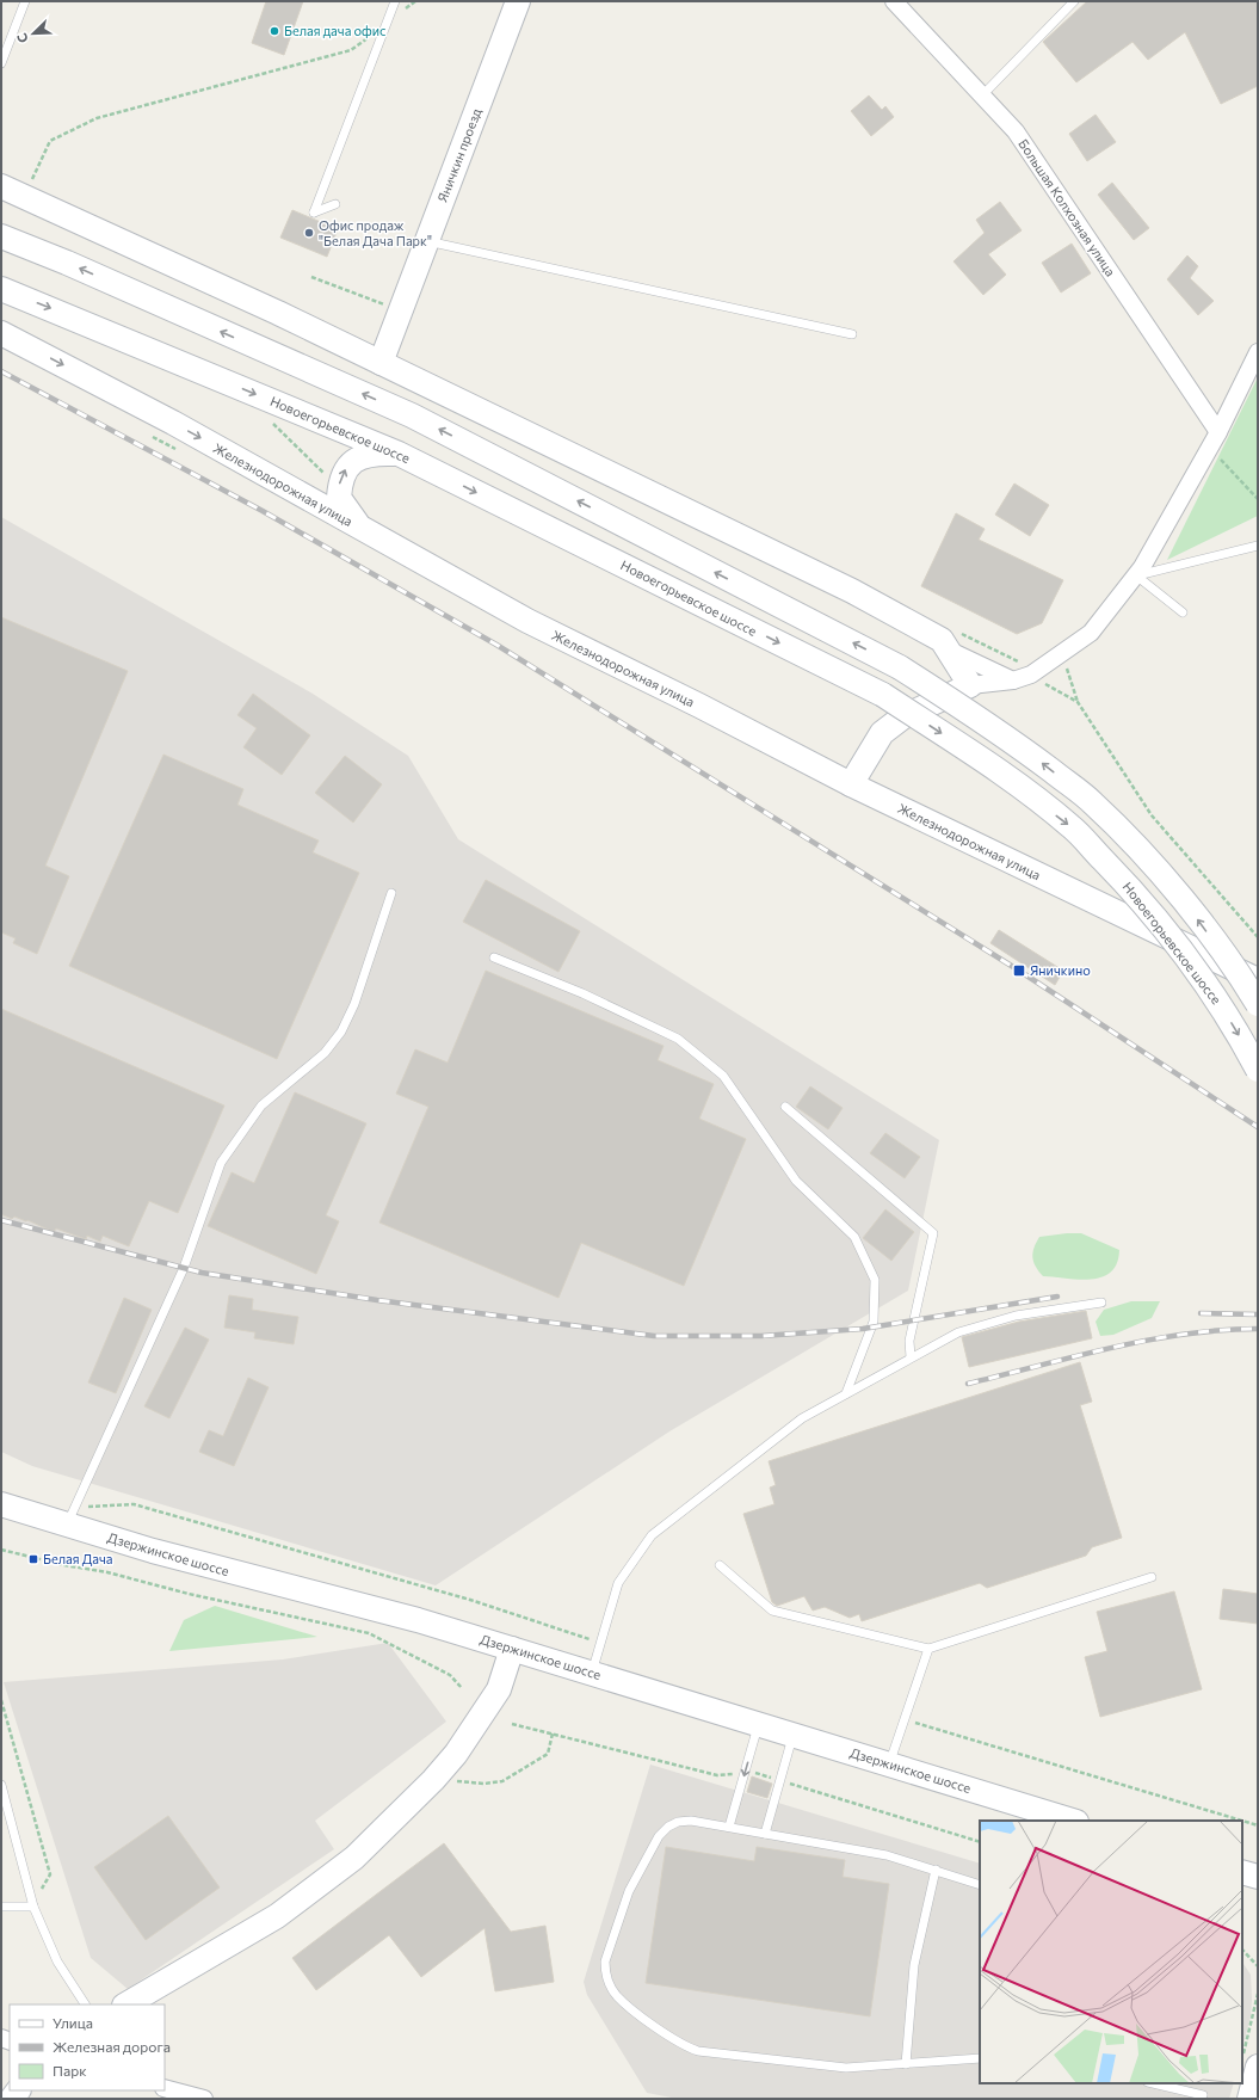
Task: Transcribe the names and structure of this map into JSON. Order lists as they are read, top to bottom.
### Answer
{
  "streets": {
    "main road": [
      "Яничкин проезд",
      "Новоегорьевское шоссе",
      "Железнодорожная улица",
      "Дзержинское шоссе"
    ],
    "street": ["Большая Колхозная улица"]
  },
  "places": {
    "other": ["Белая дача офис", "Офис продаж \"Белая Дача Парк\""],
    "transit": ["Яничкино", "Белая Дача"]
  },
  "legend": ["Улица", "Железная дорога", "Парк"],
  "north": "bottom left"
}
